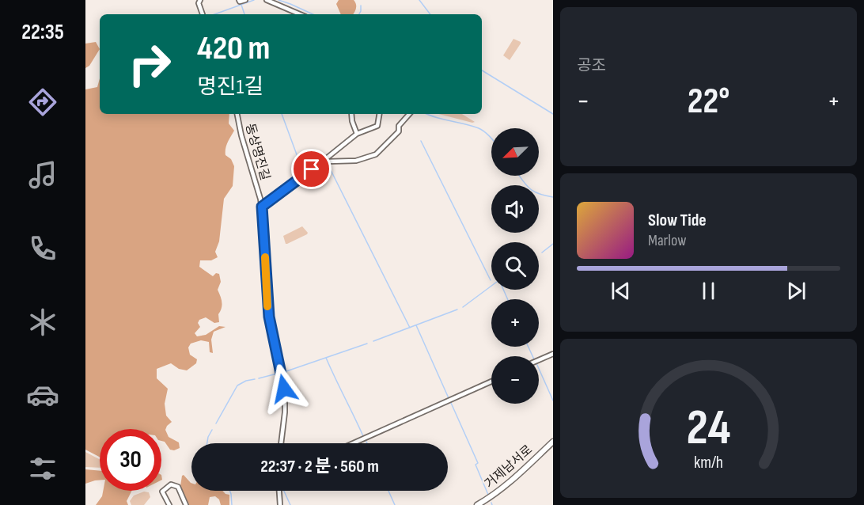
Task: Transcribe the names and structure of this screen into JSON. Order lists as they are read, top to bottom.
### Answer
{
  "streets": {
    "main road": ["거제남서로"],
    "street": ["동상명진길"]
  },
  "north": "bottom left",
  "page": {
    "tabs": "22:35",
    "tile": "공조",
    "turn": ["420 m", "명진1길"],
    "heat": ["−", "22°", "+"],
    "map_buttons": ["+", "−"],
    "song": ["Slow Tide", "Marlow"],
    "limit": "30",
    "trip": "22:37 · 2 분 · 560 m",
    "gauge": ["24", "km/h"]
  }
}
